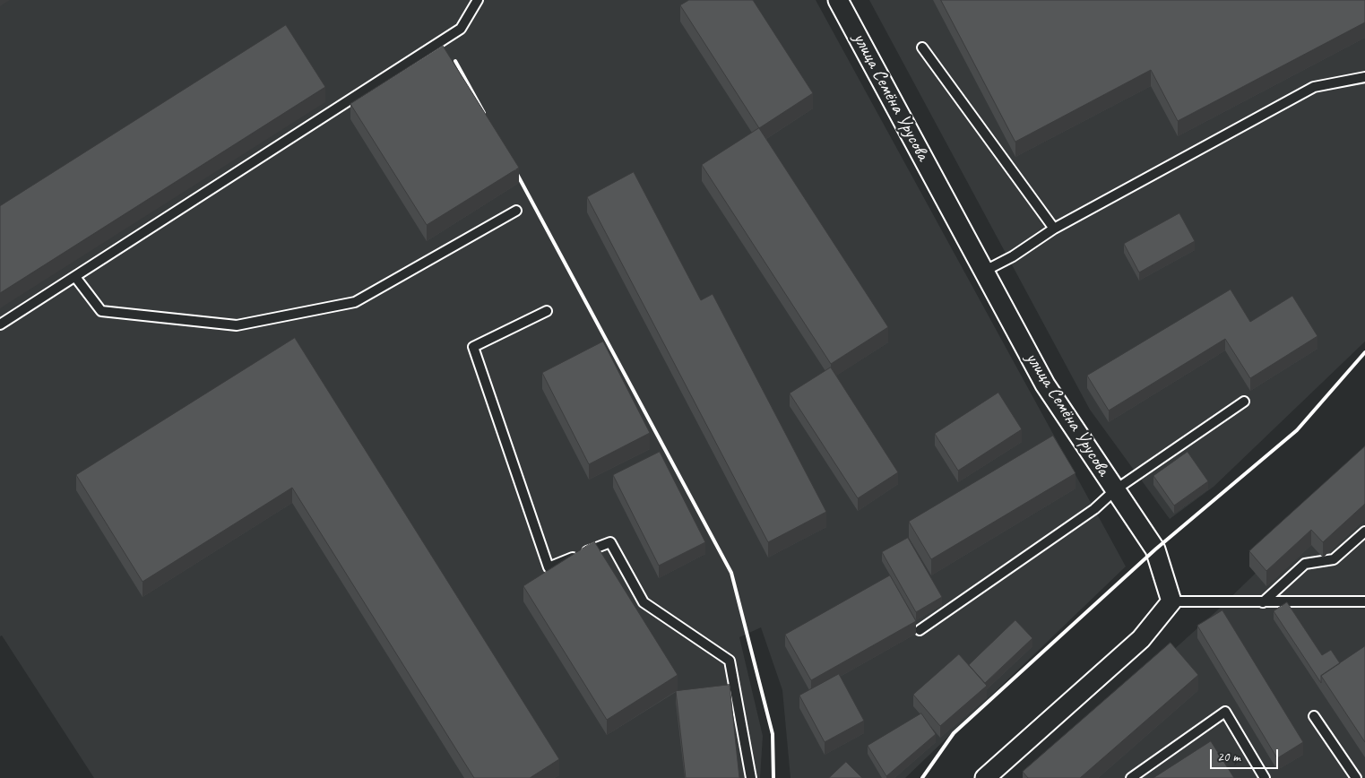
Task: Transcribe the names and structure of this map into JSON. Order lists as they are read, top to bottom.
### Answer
{
  "streets": {
    "street": ["улица Семёна Урусова"]
  },
  "scale_bar": "20 m"
}
